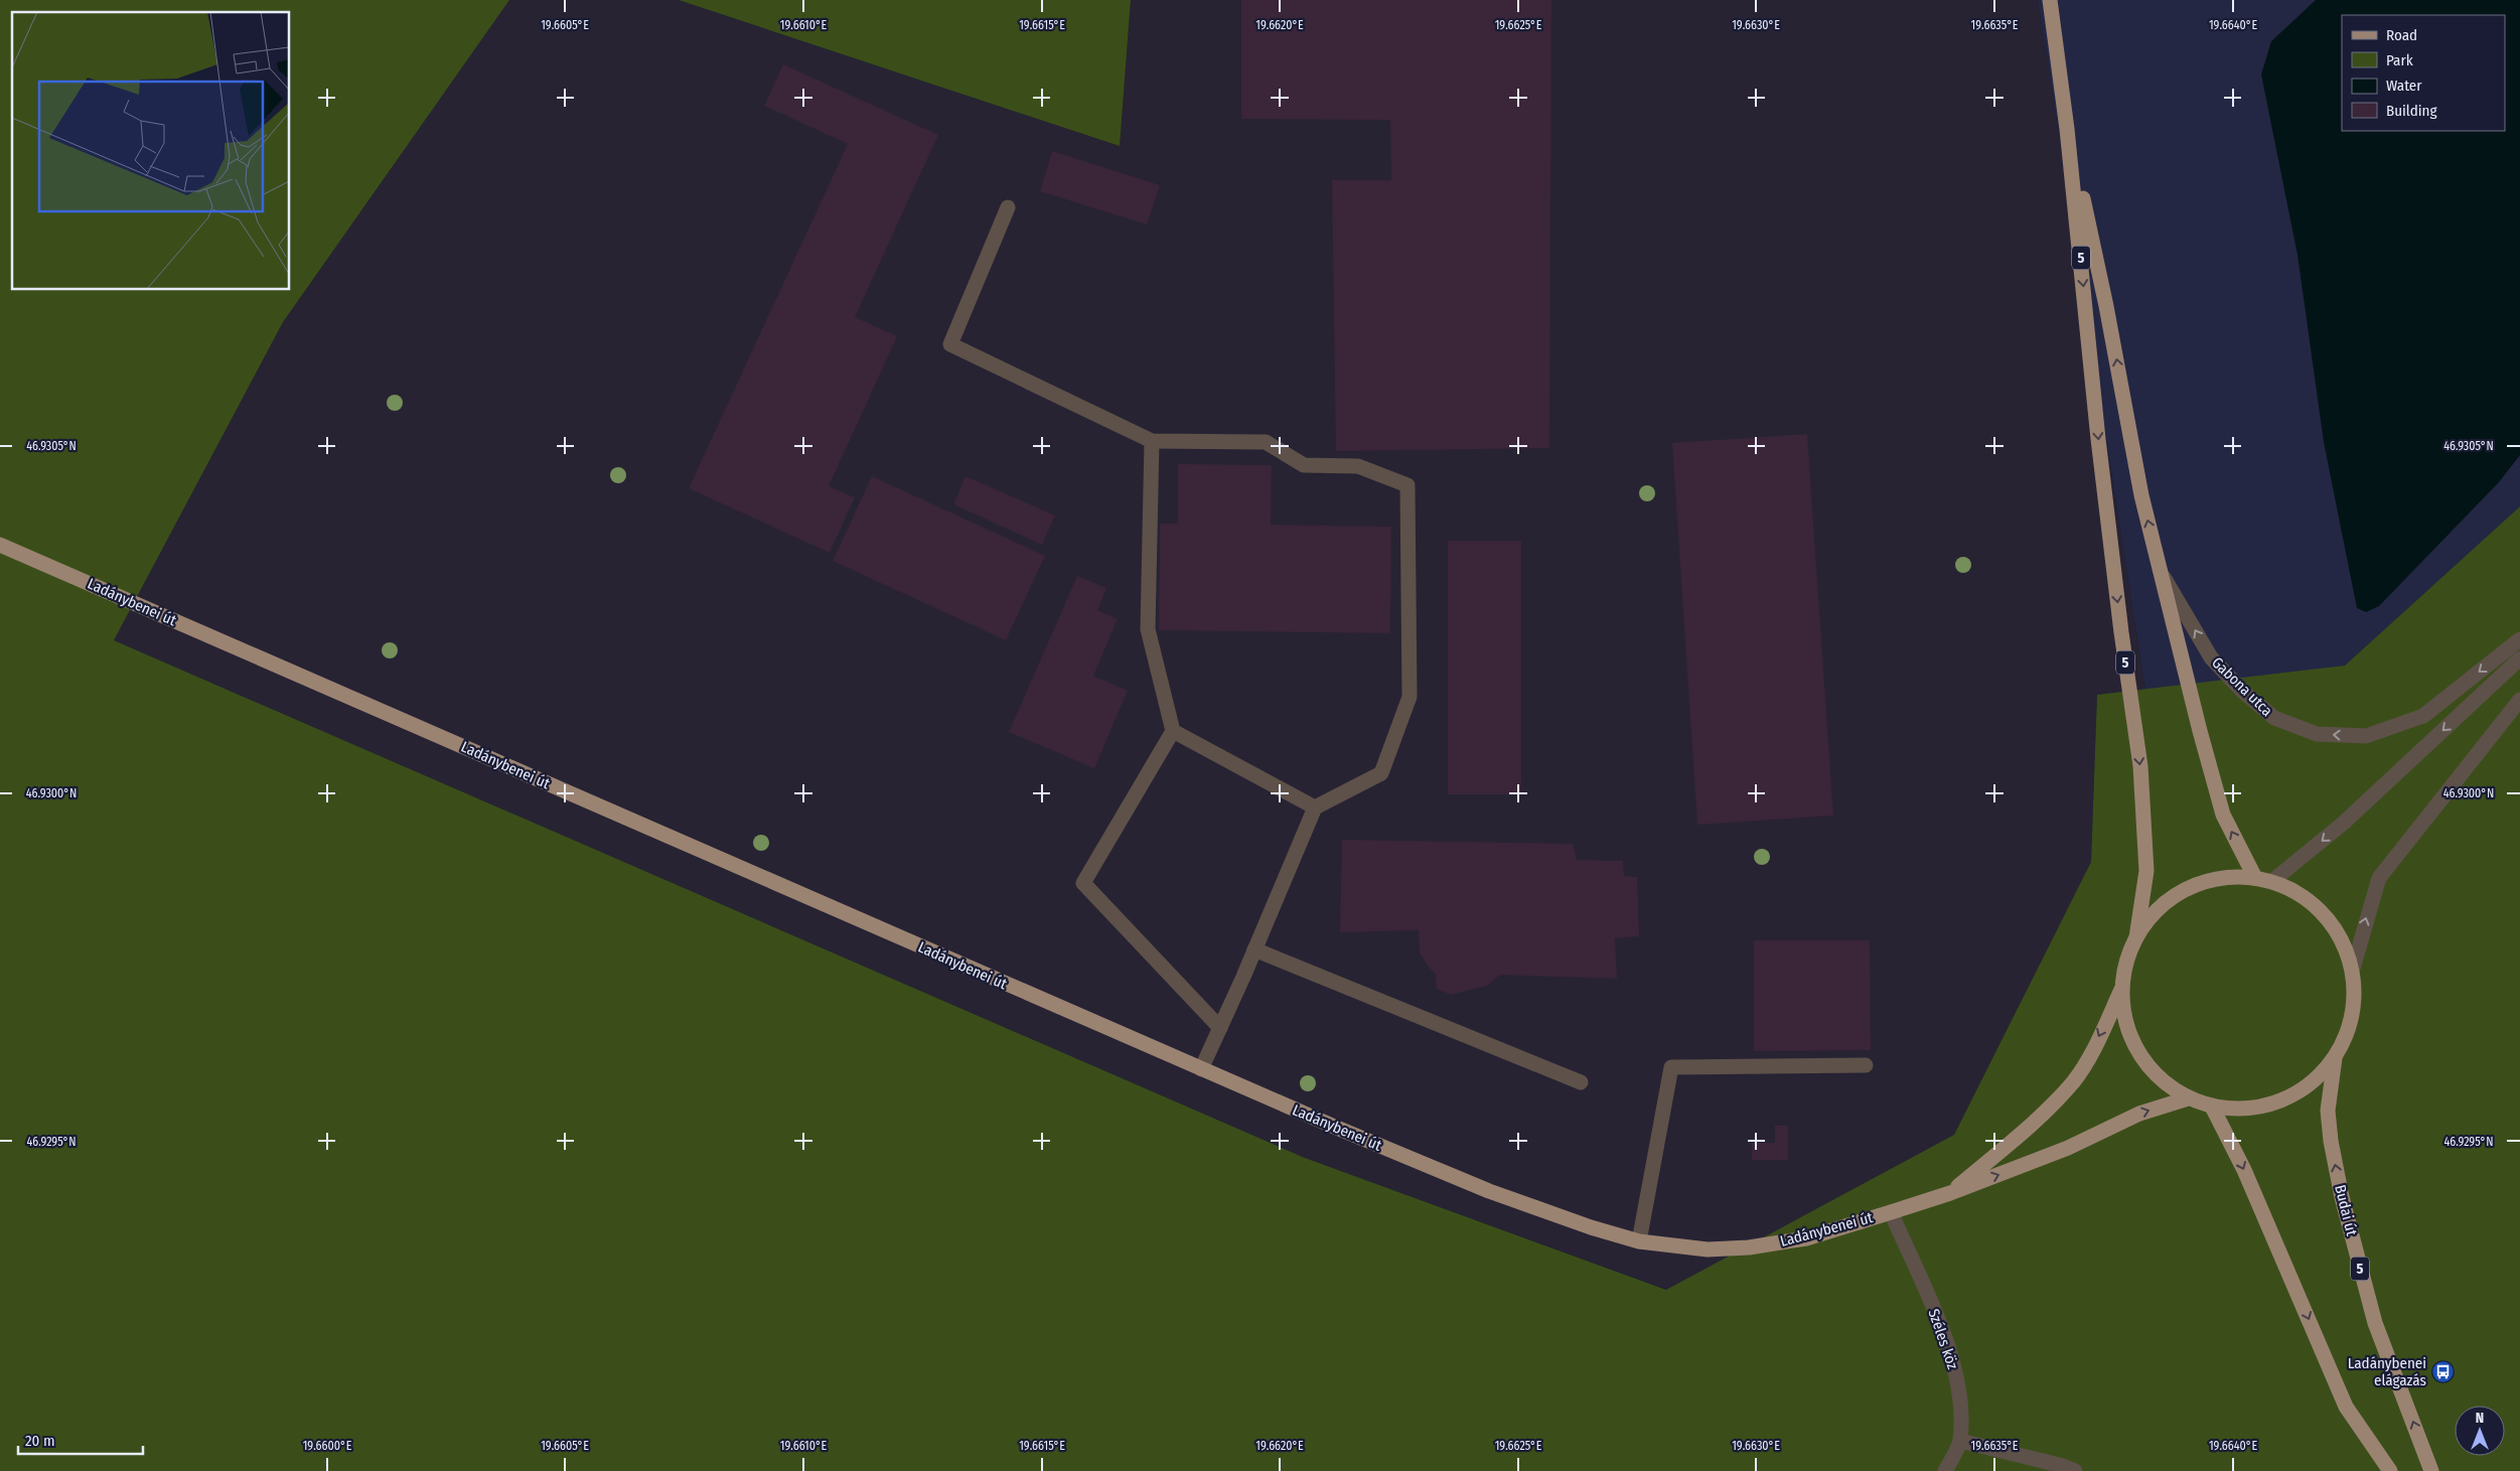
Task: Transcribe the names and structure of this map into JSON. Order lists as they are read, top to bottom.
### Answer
{
  "streets": {
    "main road": ["5", "Ladánybenei út", "Budai út"],
    "street": ["Gabona utca", "Széles köz"]
  },
  "crossings": [
    ["5", "Ladánybenei út"],
    ["5", "Gabona utca"],
    ["5", "Budai út"],
    ["Ladánybenei út", "Széles köz"]
  ],
  "places": {
    "bus stop": ["Ladánybenei elágazás"]
  },
  "legend": [
    "Road",
    "Park",
    "Water",
    "Building"
  ],
  "scale_bar": "20 m",
  "north": "top",
  "coordinates": [
    "19.6605°E",
    "19.6610°E",
    "19.6615°E",
    "19.6620°E",
    "19.6625°E",
    "19.6630°E",
    "19.6635°E",
    "19.6640°E",
    "46.9305°N",
    "46.9300°N",
    "46.9295°N",
    "19.6600°E"
  ]
}
